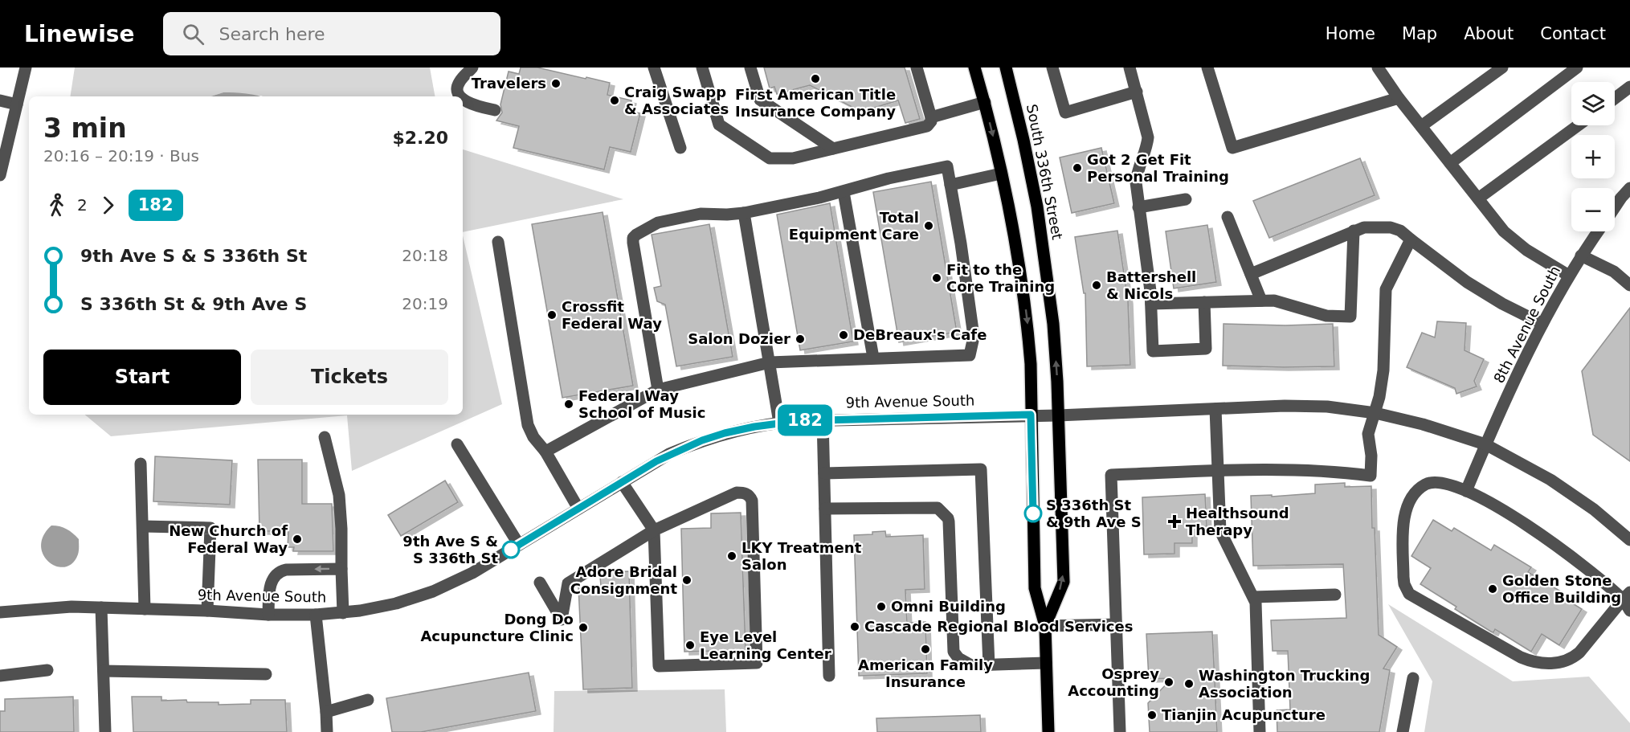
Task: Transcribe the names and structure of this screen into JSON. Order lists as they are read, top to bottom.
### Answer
{
  "streets": {
    "main road": ["South 336th Street"],
    "street": ["8th Avenue South", "9th Avenue South"]
  },
  "crossings": [
    ["South 336th Street", "9th Avenue South"],
    ["8th Avenue South", "9th Avenue South"]
  ],
  "places": {
    "other": [
      "First American Title Insurance Company",
      "Travelers",
      "Craig Swapp & Associates",
      "Got 2 Get Fit Personal Training",
      "Total Equipment Care",
      "Fit to the Core Training",
      "Battershell & Nicols",
      "Crossfit Federal Way",
      "DeBreaux's Cafe",
      "Salon Dozier",
      "Federal Way School of Music",
      "S 336th St & 9th Ave S",
      "New Church of Federal Way",
      "9th Ave S & S 336th St",
      "LKY Treatment Salon",
      "Adore Bridal Consignment",
      "Golden Stone Office Building",
      "Omni Building",
      "Cascade Regional Blood Services",
      "Dong Do Acupuncture Clinic",
      "Eye Level Learning Center",
      "American Family Insurance",
      "Osprey Accounting",
      "Washington Trucking Association",
      "Tianjin Acupuncture"
    ],
    "health": ["Healthsound Therapy"]
  },
  "lines": ["bus line 182"],
  "page": {
    "header": "Linewise",
    "search": "Search here",
    "nav": [
      "Home",
      "Map",
      "About",
      "Contact"
    ],
    "on_map": "182",
    "map_buttons": ["+", "−"],
    "heading": ["3 min", "20:16 – 20:19 · Bus", "$2.20"],
    "legs": ["2", "182"],
    "list": [
      {
        "name": "9th Ave S & S 336th St",
        "value": "20:18"
      },
      {
        "name": "S 336th St & 9th Ave S",
        "value": "20:19"
      }
    ],
    "buttons": ["Start", "Tickets"]
  }
}
